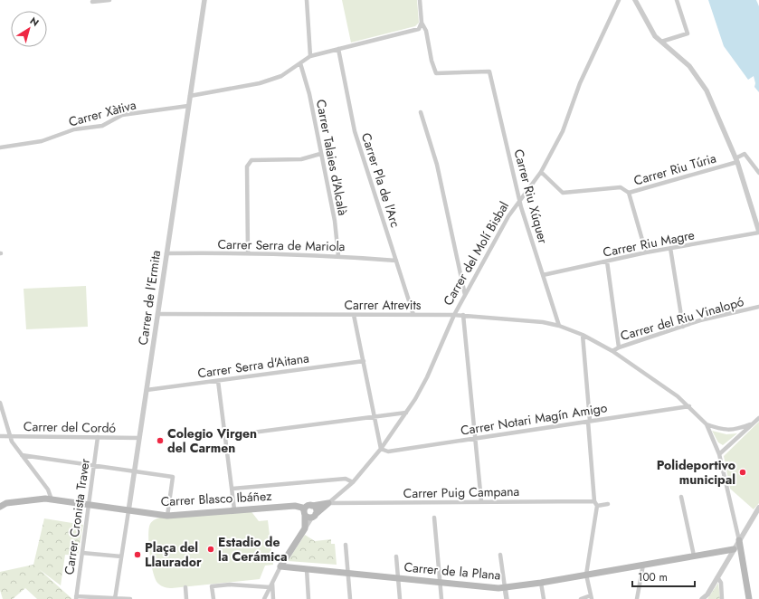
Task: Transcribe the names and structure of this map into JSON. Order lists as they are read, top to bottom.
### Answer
{
  "streets": {
    "main road": ["Carrer del Molí Bisbal", "Carrer Blasco Ibáñez", "Carrer de la Plana"],
    "street": [
      "Carrer Xàtiva",
      "Carrer Talaies d'Alcalà",
      "Carrer Riu Túria",
      "Carrer Pla de l'Arc",
      "Carrer Riu Xúquer",
      "Carrer Riu Magre",
      "Carrer Serra de Mariola",
      "Carrer de l'Ermita",
      "Carrer Atrevits",
      "Carrer del Riu Vinalopó",
      "Carrer Serra d'Aitana",
      "Carrer Notari Magín Amigo",
      "Carrer del Cordó",
      "Carrer Puig Campana",
      "Carrer Cronista Traver"
    ]
  },
  "crossings": [
    ["Carrer Xàtiva", "Carrer de l'Ermita"],
    ["Carrer Talaies d'Alcalà", "Carrer Serra de Mariola"],
    ["Carrer Riu Túria", "Carrer del Molí Bisbal"],
    ["Carrer Pla de l'Arc", "Carrer Serra de Mariola"],
    ["Carrer Pla de l'Arc", "Carrer Atrevits"],
    ["Carrer Riu Xúquer", "Carrer Riu Magre"],
    ["Carrer Riu Xúquer", "Carrer del Molí Bisbal"],
    ["Carrer Riu Xúquer", "Carrer Atrevits"],
    ["Carrer Serra de Mariola", "Carrer de l'Ermita"],
    ["Carrer del Molí Bisbal", "Carrer Atrevits"],
    ["Carrer del Molí Bisbal", "Carrer Notari Magín Amigo"],
    ["Carrer del Molí Bisbal", "Carrer Puig Campana"],
    ["Carrer del Molí Bisbal", "Carrer Blasco Ibáñez"],
    ["Carrer del Molí Bisbal", "Carrer de la Plana"],
    ["Carrer de l'Ermita", "Carrer Atrevits"],
    ["Carrer de l'Ermita", "Carrer Serra d'Aitana"],
    ["Carrer de l'Ermita", "Carrer del Cordó"],
    ["Carrer de l'Ermita", "Carrer Blasco Ibáñez"],
    ["Carrer Atrevits", "Carrer del Riu Vinalopó"],
    ["Carrer Atrevits", "Carrer Notari Magín Amigo"],
    ["Carrer del Cordó", "Carrer Cronista Traver"],
    ["Carrer Blasco Ibáñez", "Carrer Cronista Traver"]
  ],
  "places": [
    "Colegio Virgen del Carmen",
    "Polideportivo municipal",
    "Estadio de la Cerámica",
    "Plaça del Llaurador"
  ],
  "scale_bar": "100 m",
  "north": "top right"
}
